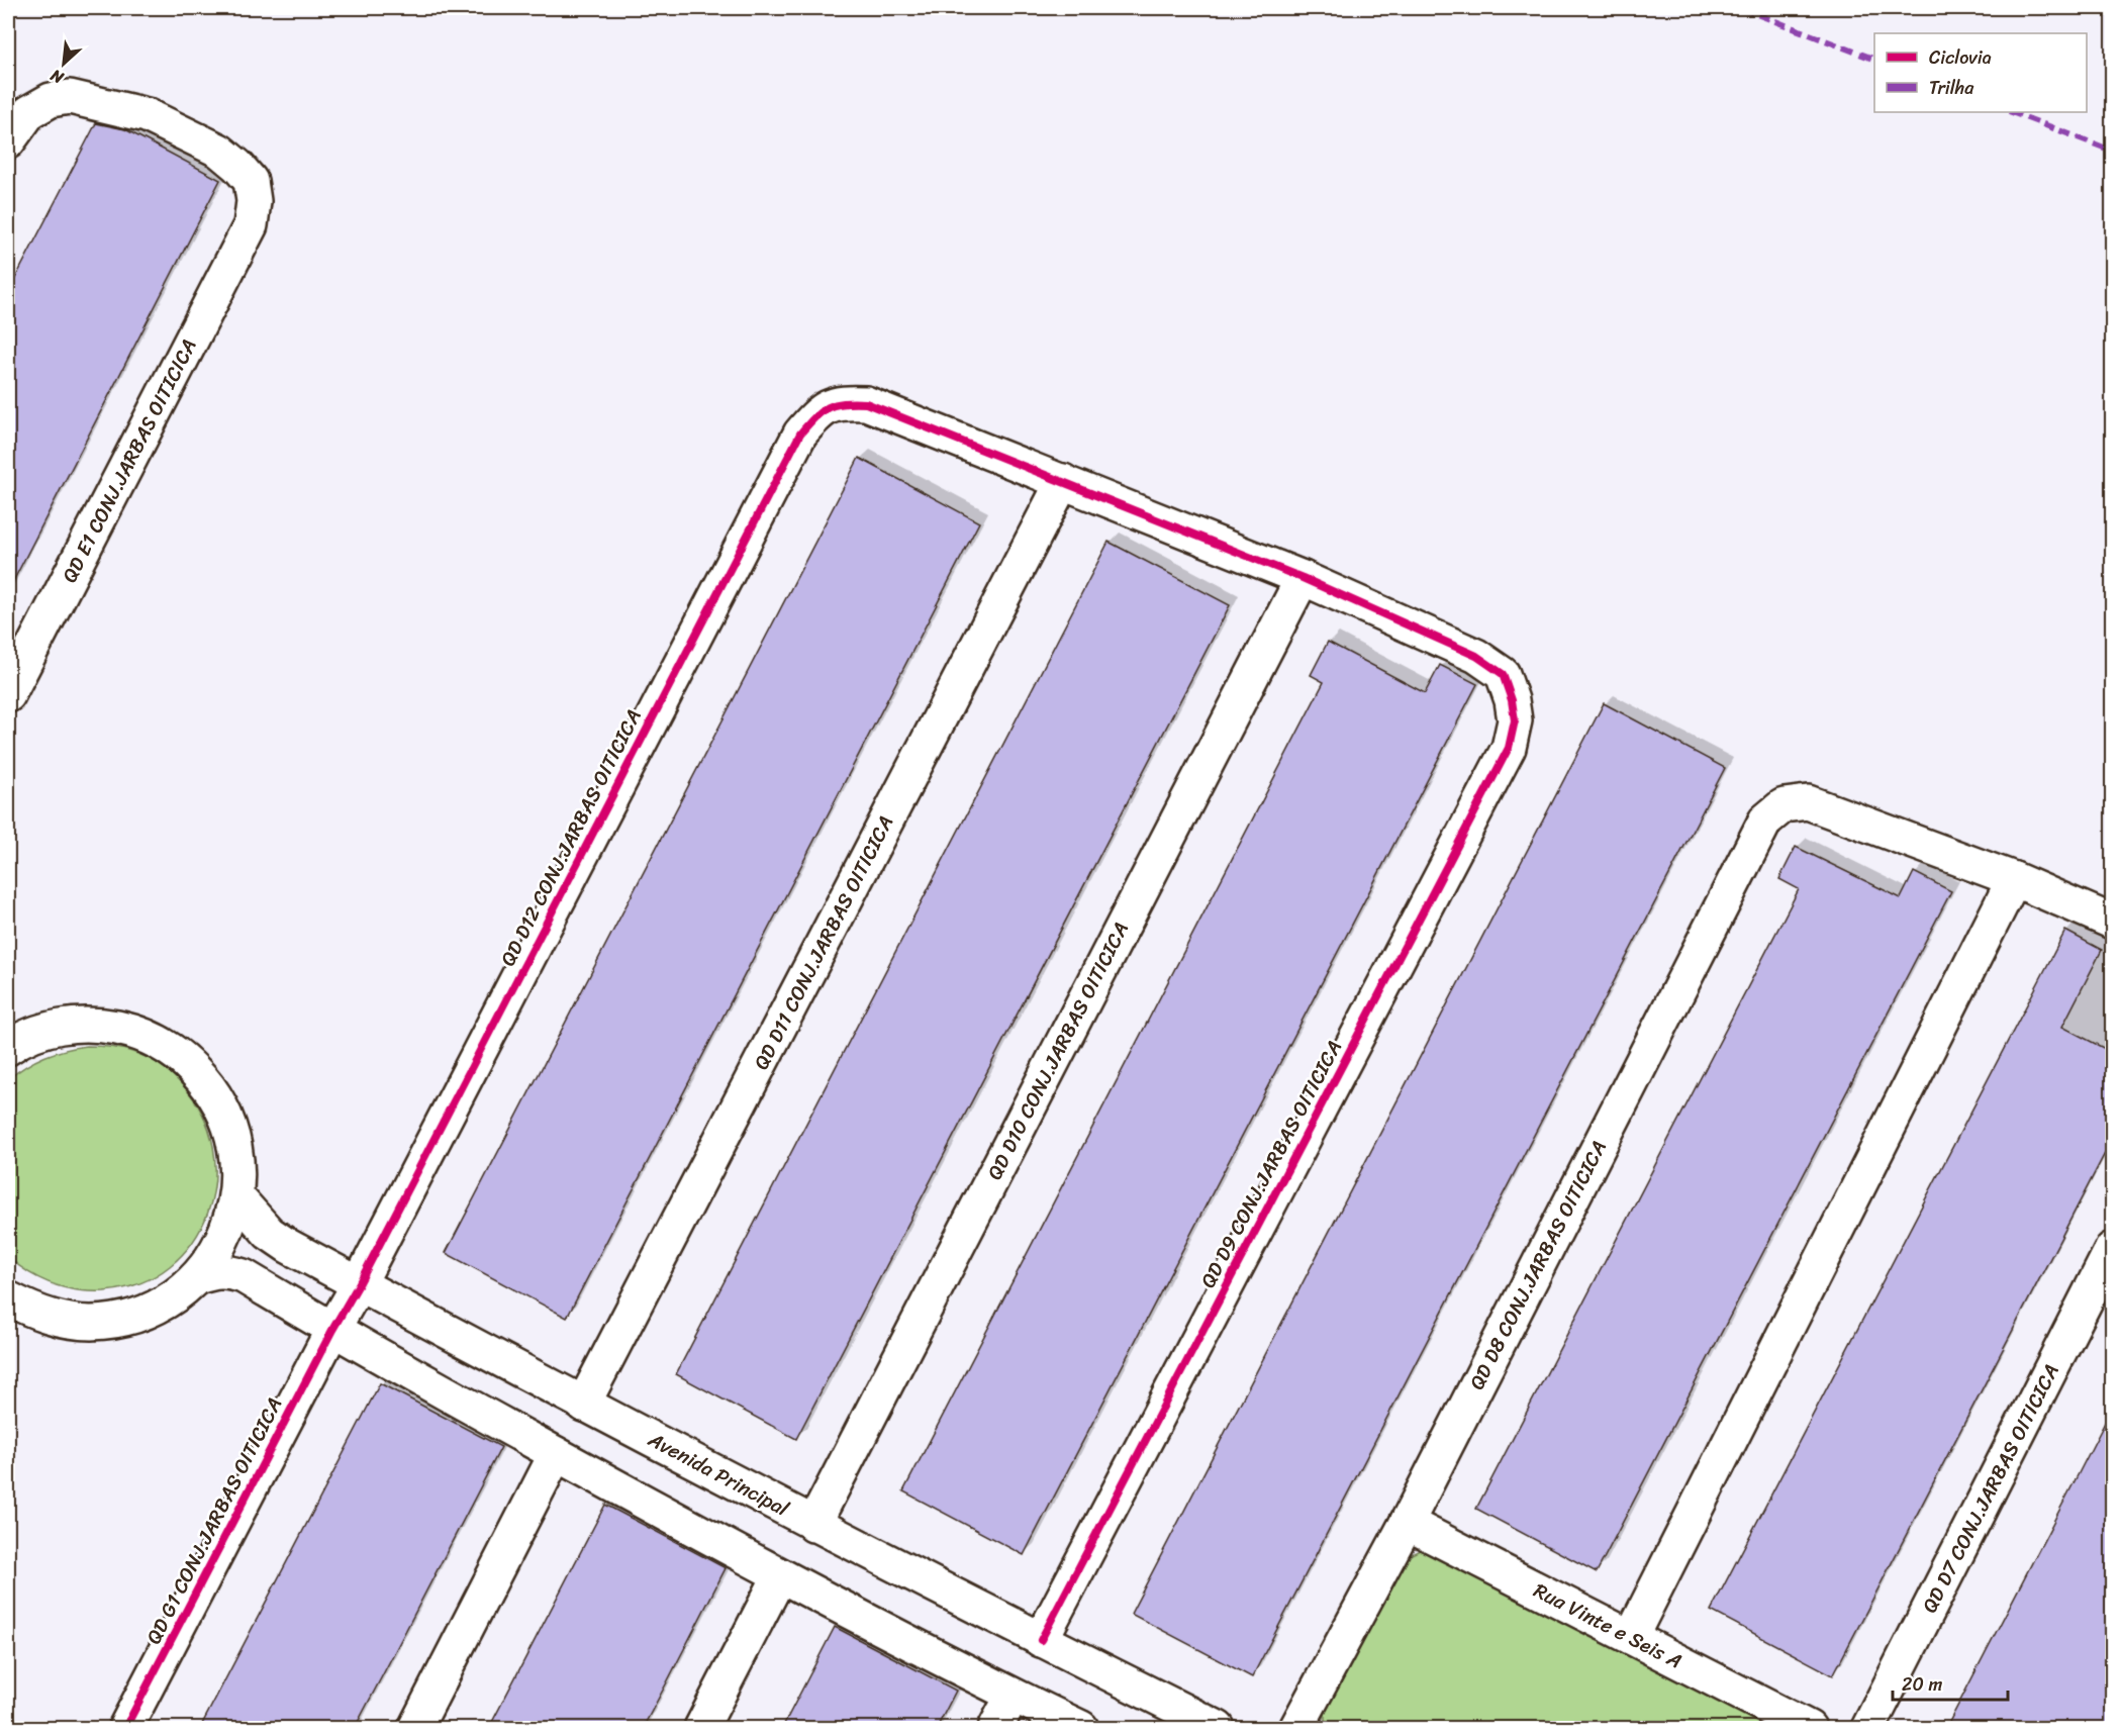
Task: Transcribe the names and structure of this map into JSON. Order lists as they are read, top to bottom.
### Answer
{
  "streets": {
    "street": [
      "QD E1 CONJ.JARBAS OITICICA",
      "QD D12 CONJ.JARBAS OITICICA",
      "QD D11 CONJ.JARBAS OITICICA",
      "QD D10 CONJ.JARBAS OITICICA",
      "QD D9 CONJ.JARBAS OITICICA",
      "QD D8 CONJ.JARBAS OITICICA",
      "Avenida Principal",
      "QD D7 CONJ.JARBAS OITICICA",
      "QD G1 CONJ.JARBAS OITICICA",
      "Rua Vinte e Seis A"
    ]
  },
  "crossings": [
    ["QD D12 CONJ.JARBAS OITICICA", "QD D9 CONJ.JARBAS OITICICA"],
    ["QD D12 CONJ.JARBAS OITICICA", "Avenida Principal"],
    ["QD D12 CONJ.JARBAS OITICICA", "QD G1 CONJ.JARBAS OITICICA"],
    ["QD D11 CONJ.JARBAS OITICICA", "QD D9 CONJ.JARBAS OITICICA"],
    ["QD D11 CONJ.JARBAS OITICICA", "Avenida Principal"],
    ["QD D10 CONJ.JARBAS OITICICA", "QD D9 CONJ.JARBAS OITICICA"],
    ["QD D10 CONJ.JARBAS OITICICA", "Avenida Principal"],
    ["QD D9 CONJ.JARBAS OITICICA", "Avenida Principal"],
    ["QD D8 CONJ.JARBAS OITICICA", "Rua Vinte e Seis A"]
  ],
  "legend": ["Ciclovia", "Trilha"],
  "scale_bar": "20 m",
  "north": "bottom left"
}
